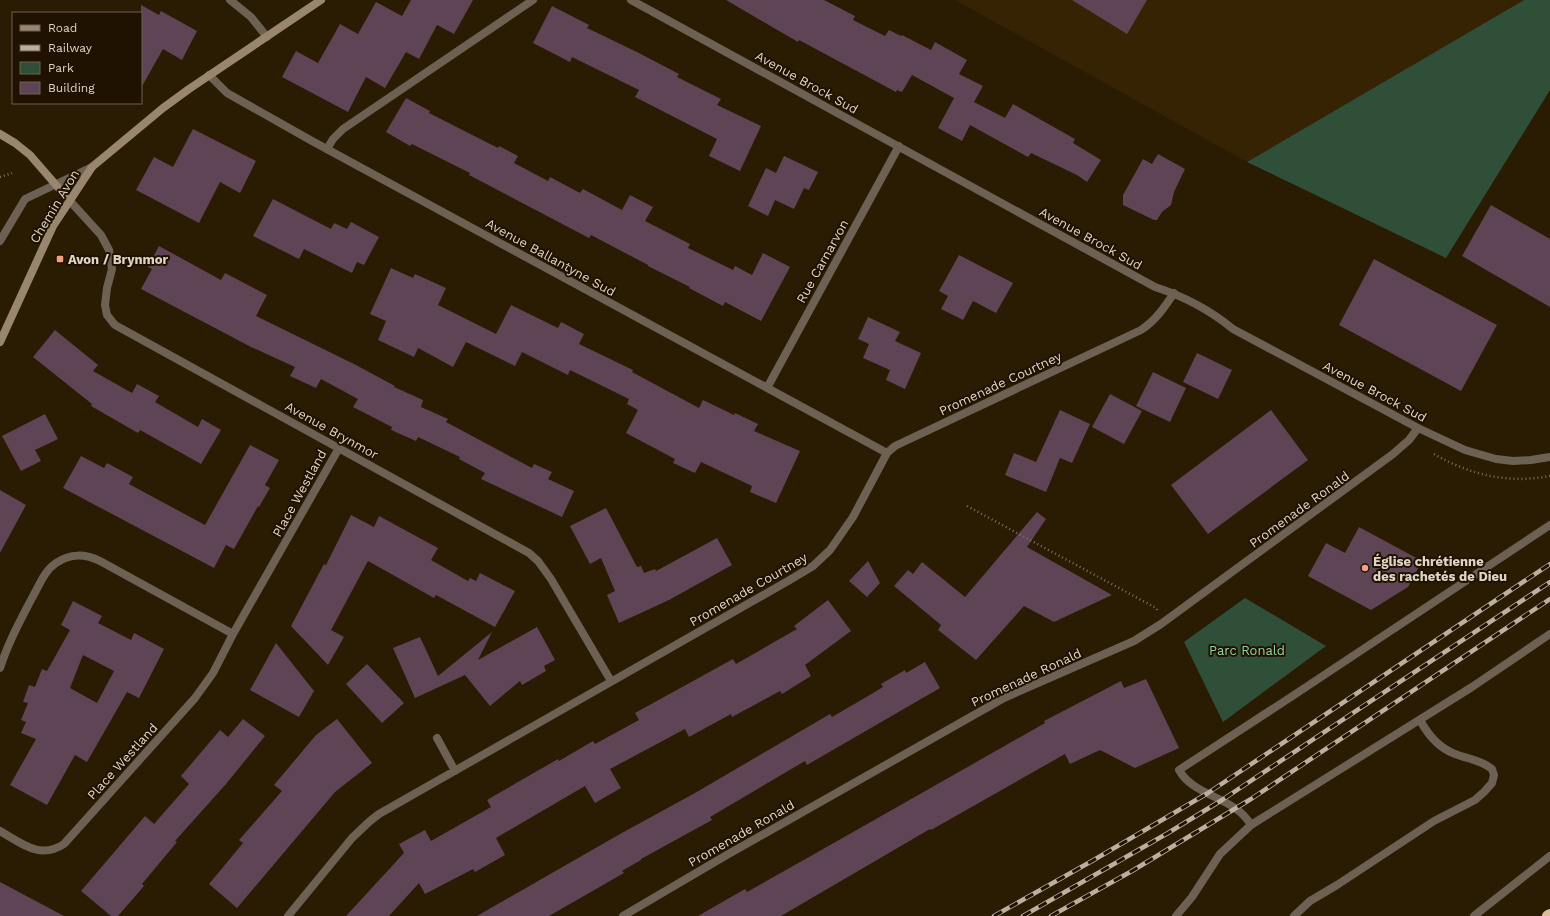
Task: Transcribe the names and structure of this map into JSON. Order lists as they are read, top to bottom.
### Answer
{
  "streets": {
    "main road": ["Chemin Avon"],
    "street": [
      "Avenue Brock Sud",
      "Avenue Ballantyne Sud",
      "Rue Carnarvon",
      "Promenade Courtney",
      "Avenue Brynmor",
      "Place Westland",
      "Promenade Ronald"
    ]
  },
  "crossings": [
    ["Avenue Brock Sud", "Rue Carnarvon"],
    ["Avenue Brock Sud", "Promenade Courtney"],
    ["Avenue Brock Sud", "Promenade Ronald"],
    ["Chemin Avon", "Avenue Ballantyne Sud"],
    ["Chemin Avon", "Avenue Brynmor"],
    ["Avenue Ballantyne Sud", "Rue Carnarvon"],
    ["Avenue Ballantyne Sud", "Promenade Courtney"],
    ["Promenade Courtney", "Avenue Brynmor"],
    ["Avenue Brynmor", "Place Westland"]
  ],
  "parks": ["Parc Ronald"],
  "places": {
    "transit": ["Avon / Brynmor"],
    "other": ["Église chrétienne des rachetés de Dieu"]
  },
  "legend": [
    "Road",
    "Railway",
    "Park",
    "Building"
  ]
}
